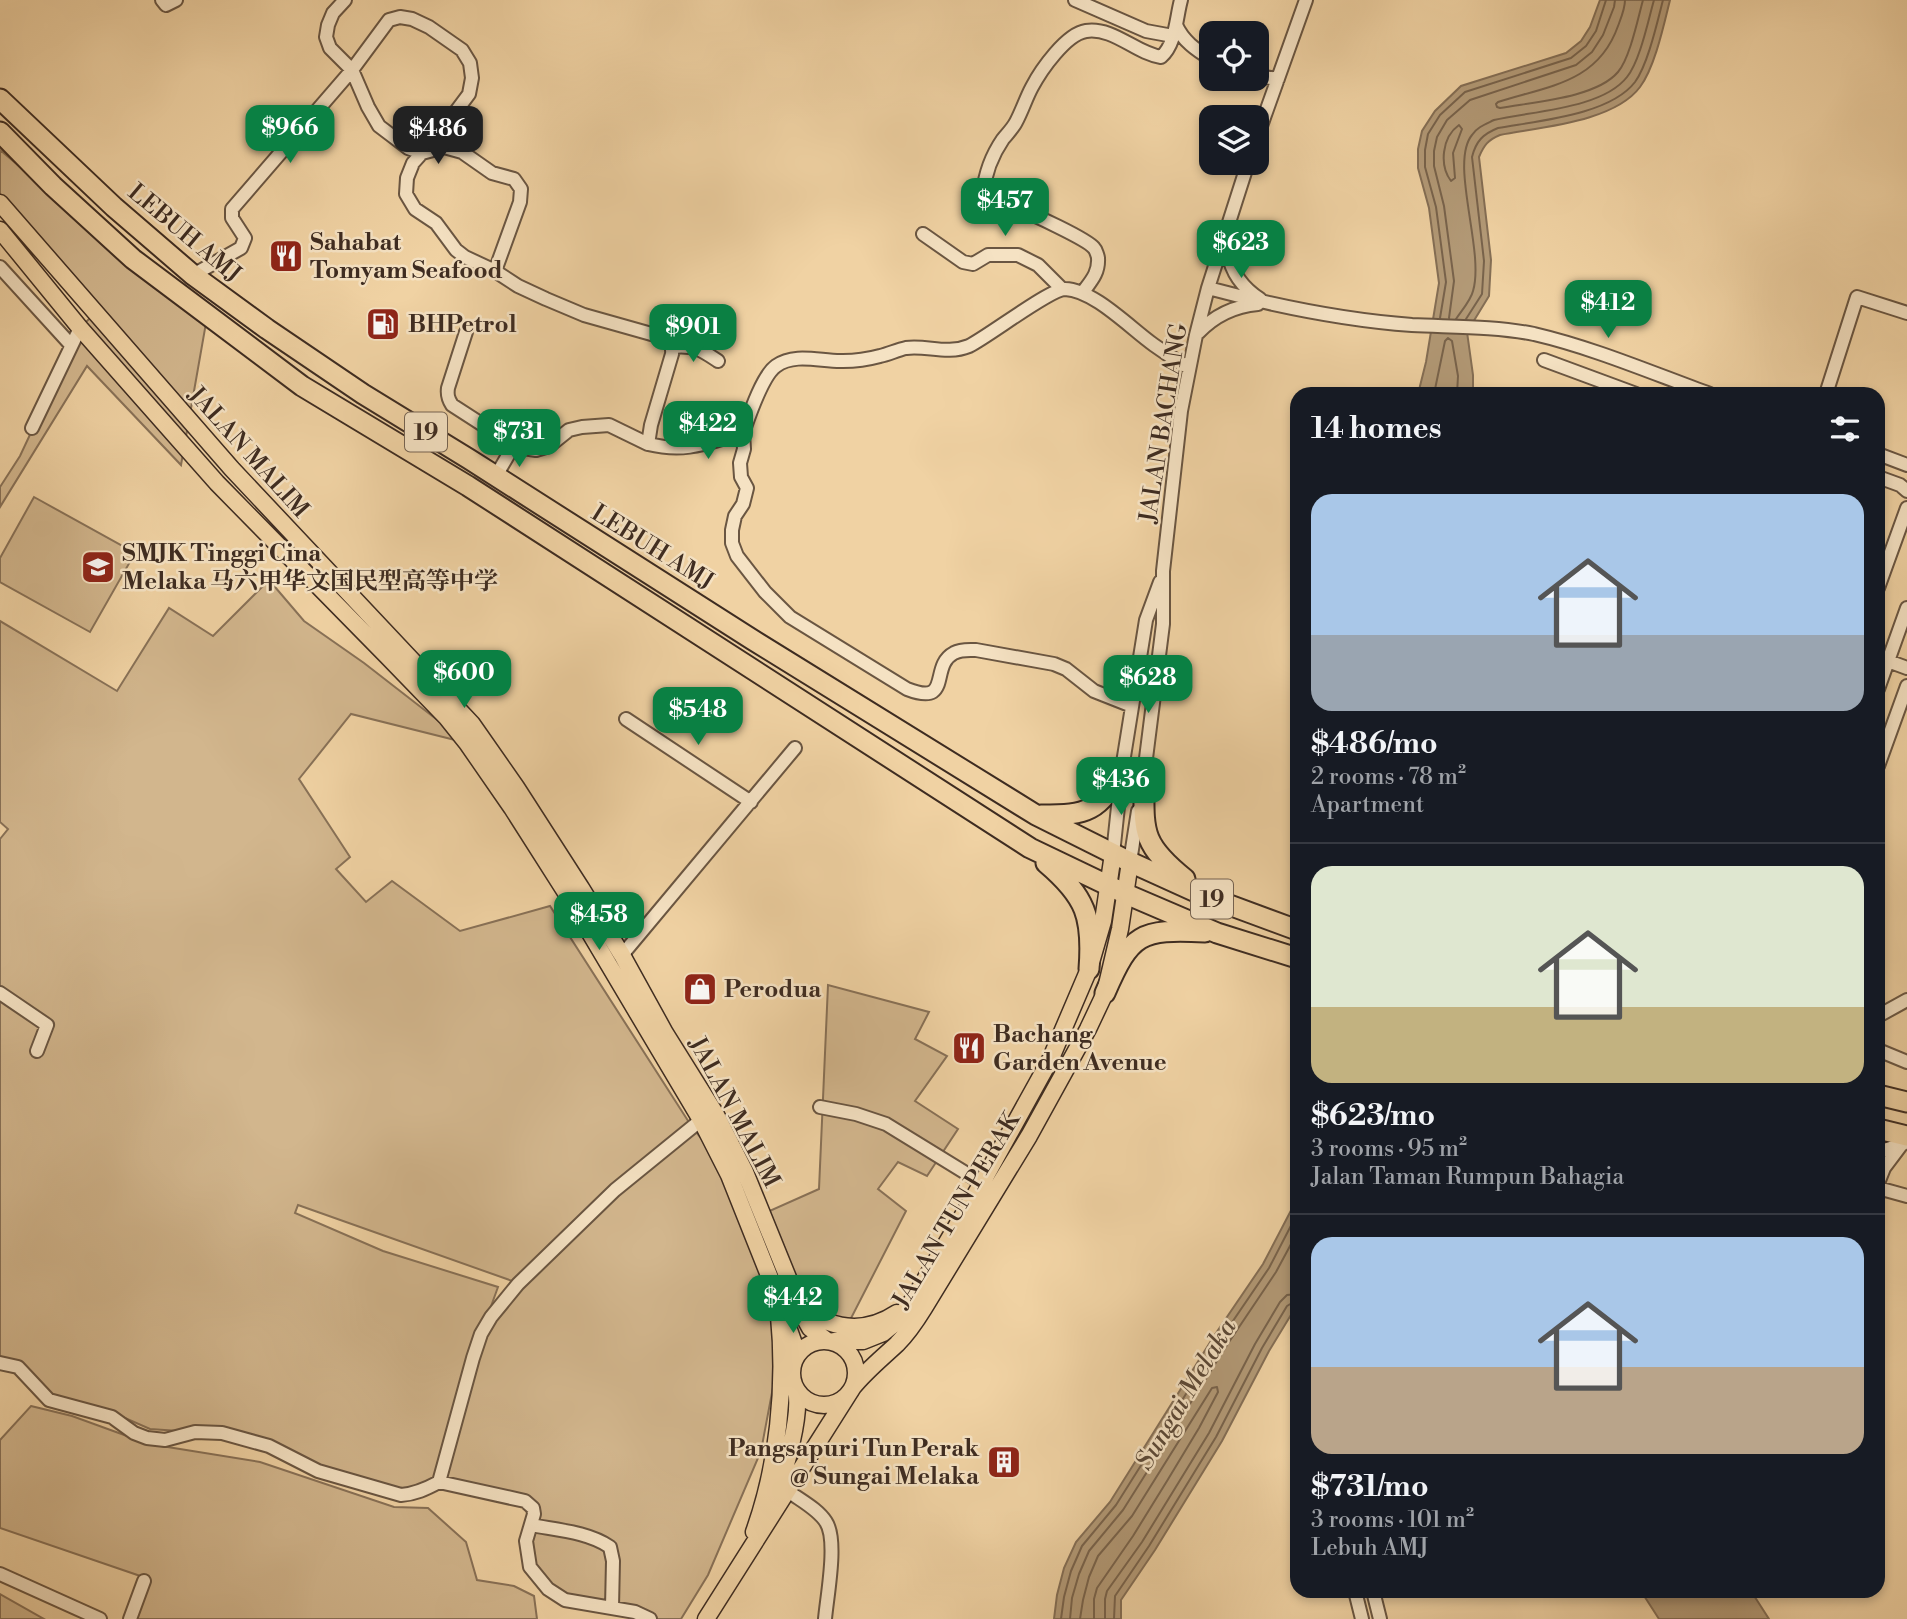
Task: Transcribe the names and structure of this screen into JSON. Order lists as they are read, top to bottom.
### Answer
{
  "streets": {
    "highway": ["LEBUH AMJ", "19"],
    "main road": ["JALAN MALIM", "JALAN TUN PERAK"],
    "street": ["JALAN BACHANG"]
  },
  "crossings": [
    ["LEBUH AMJ", "JALAN BACHANG"],
    ["LEBUH AMJ", "JALAN TUN PERAK"],
    ["JALAN MALIM", "JALAN TUN PERAK"]
  ],
  "water": ["Sungai Melaka"],
  "places": {
    "restaurant": ["Sahabat Tomyam Seafood", "Bachang Garden Avenue"],
    "fuel station": ["BHPetrol"],
    "school or university": ["SMJK Tinggi Cina Melaka 马六甲华文国民型高等中学"],
    "shop": ["Perodua"],
    "building": ["Pangsapuri Tun Perak @ Sungai Melaka"]
  },
  "page": {
    "price": [
      "$966",
      "$486",
      "$457",
      "$623",
      "$412",
      "$901",
      "$422",
      "$731",
      "$600",
      "$628",
      "$548",
      "$436",
      "$458",
      "$442"
    ],
    "heading": "14 homes",
    "list": [
      {
        "name": "$486/mo",
        "note": "2 rooms · 78 m² · Apartment"
      },
      {
        "name": "$623/mo",
        "note": "3 rooms · 95 m² · Jalan Taman Rumpun Bahagia"
      },
      {
        "name": "$731/mo",
        "note": "3 rooms · 101 m² · Lebuh AMJ"
      }
    ]
  }
}
